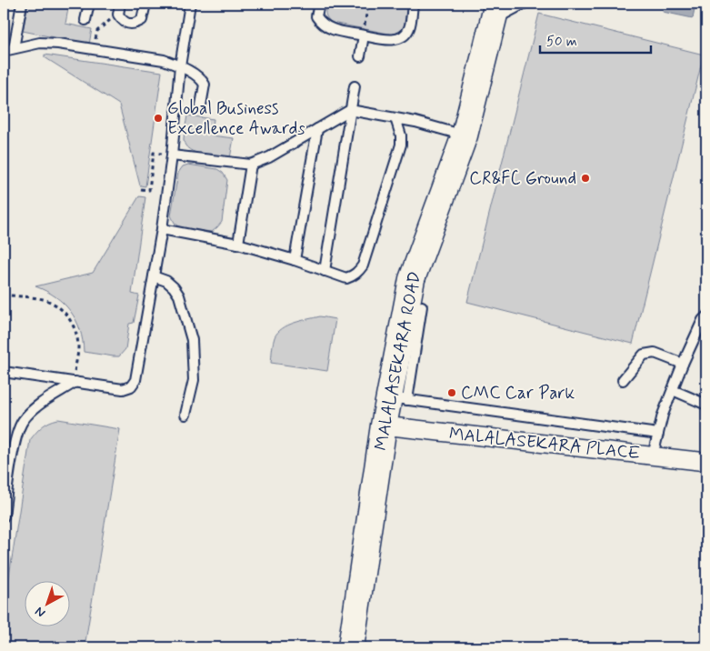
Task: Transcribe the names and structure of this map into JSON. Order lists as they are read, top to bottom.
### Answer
{
  "streets": {
    "street": ["MALALASEKARA ROAD", "MALALASEKARA PLACE"]
  },
  "crossings": [
    ["MALALASEKARA ROAD", "MALALASEKARA PLACE"]
  ],
  "places": ["Global Business Excellence Awards", "CR&FC Ground", "CMC Car Park"],
  "scale_bar": "50 m",
  "north": "bottom left"
}
